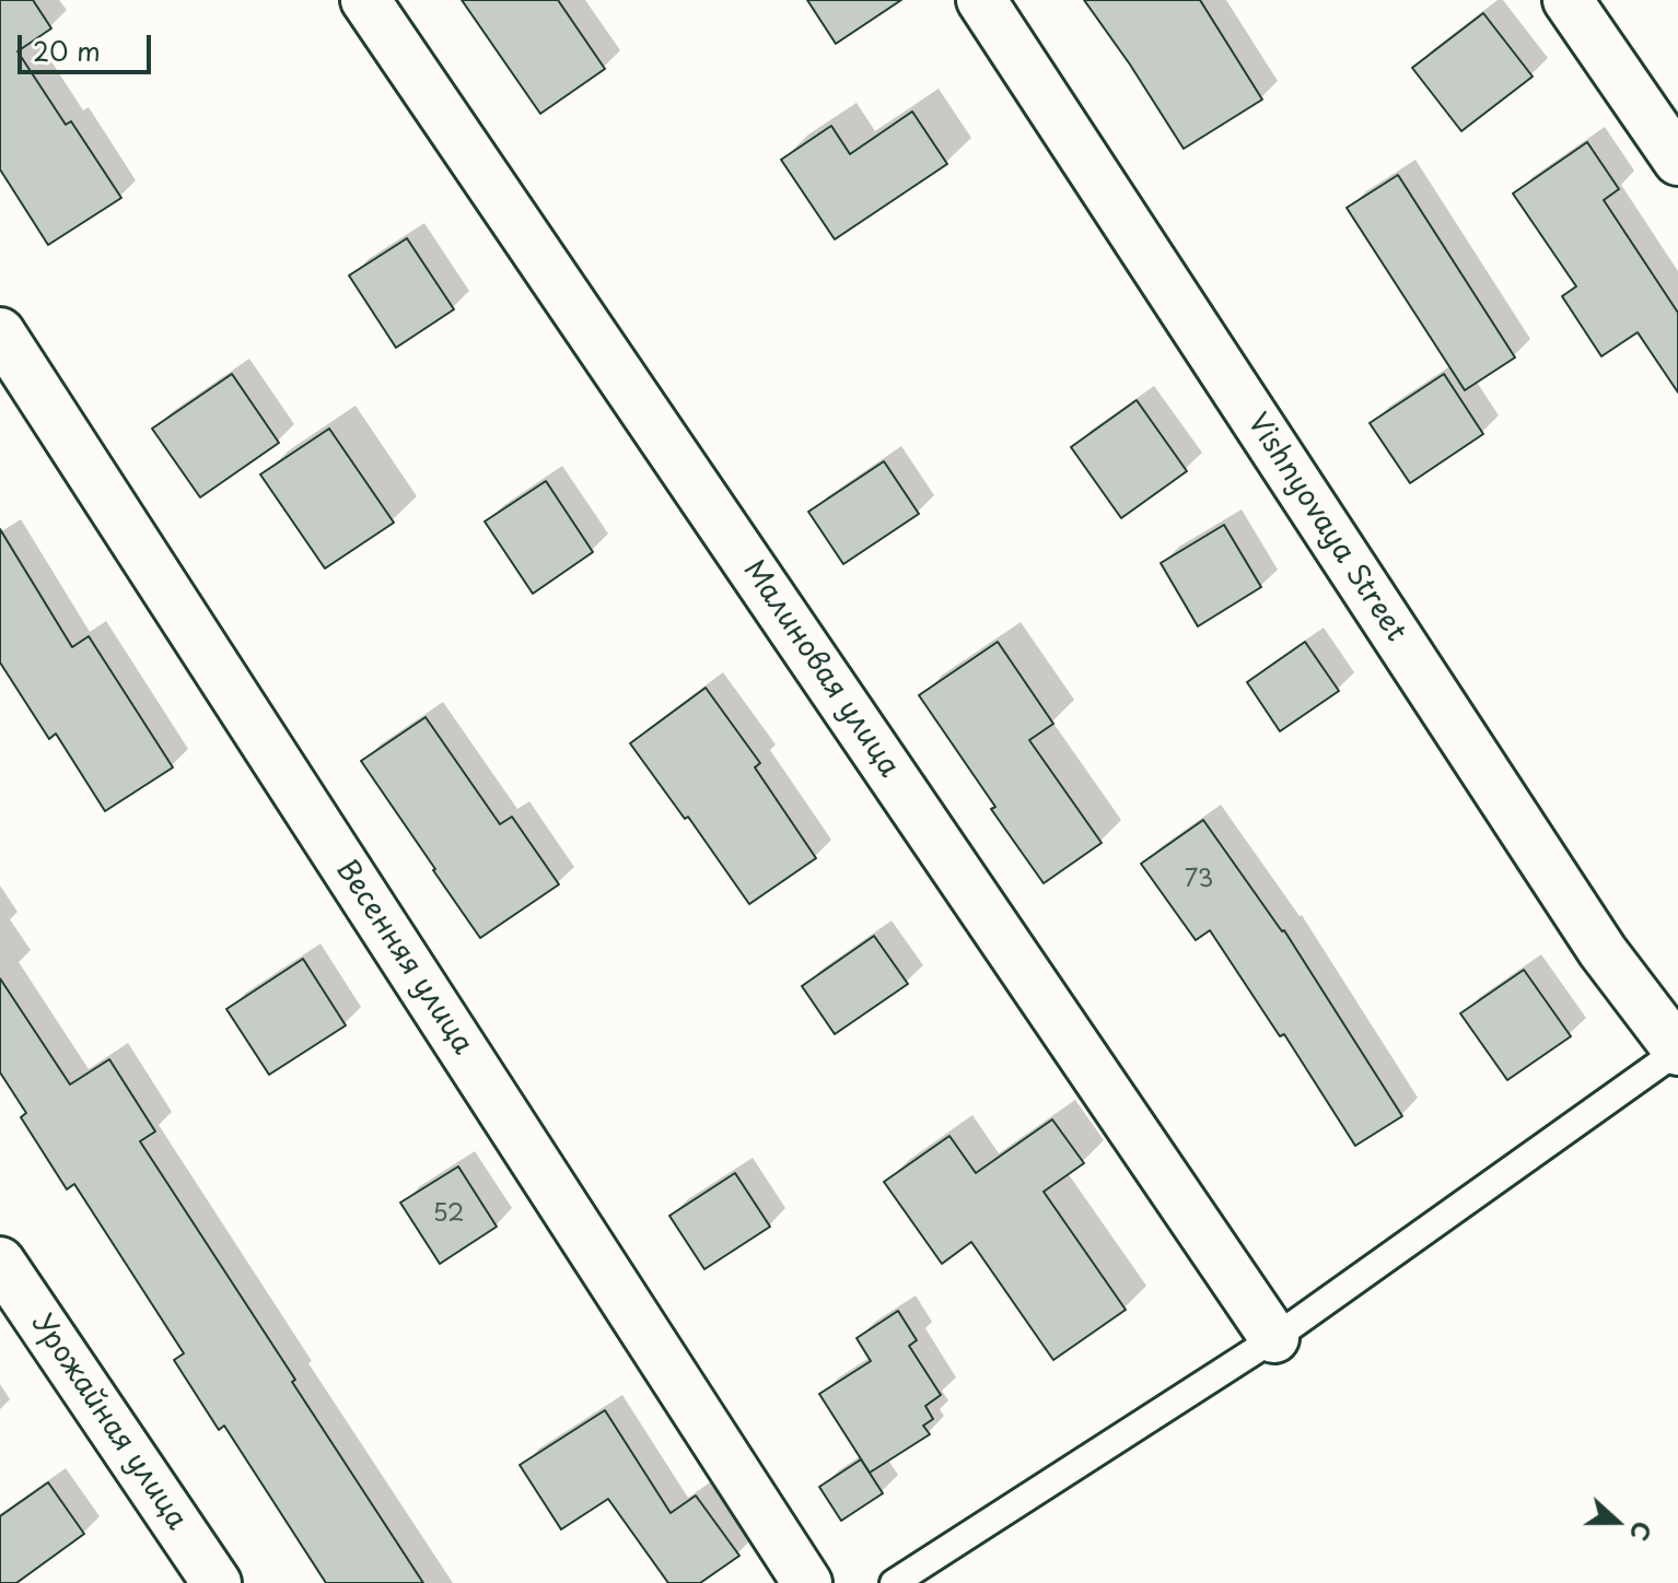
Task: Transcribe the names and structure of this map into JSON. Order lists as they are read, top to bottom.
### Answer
{
  "streets": {
    "street": [
      "Vishnyovaya Street",
      "Малиновая улица",
      "Весенняя улица",
      "Урожайная улица"
    ]
  },
  "house_numbers": ["73", "52"],
  "scale_bar": "20 m",
  "north": "right"
}
